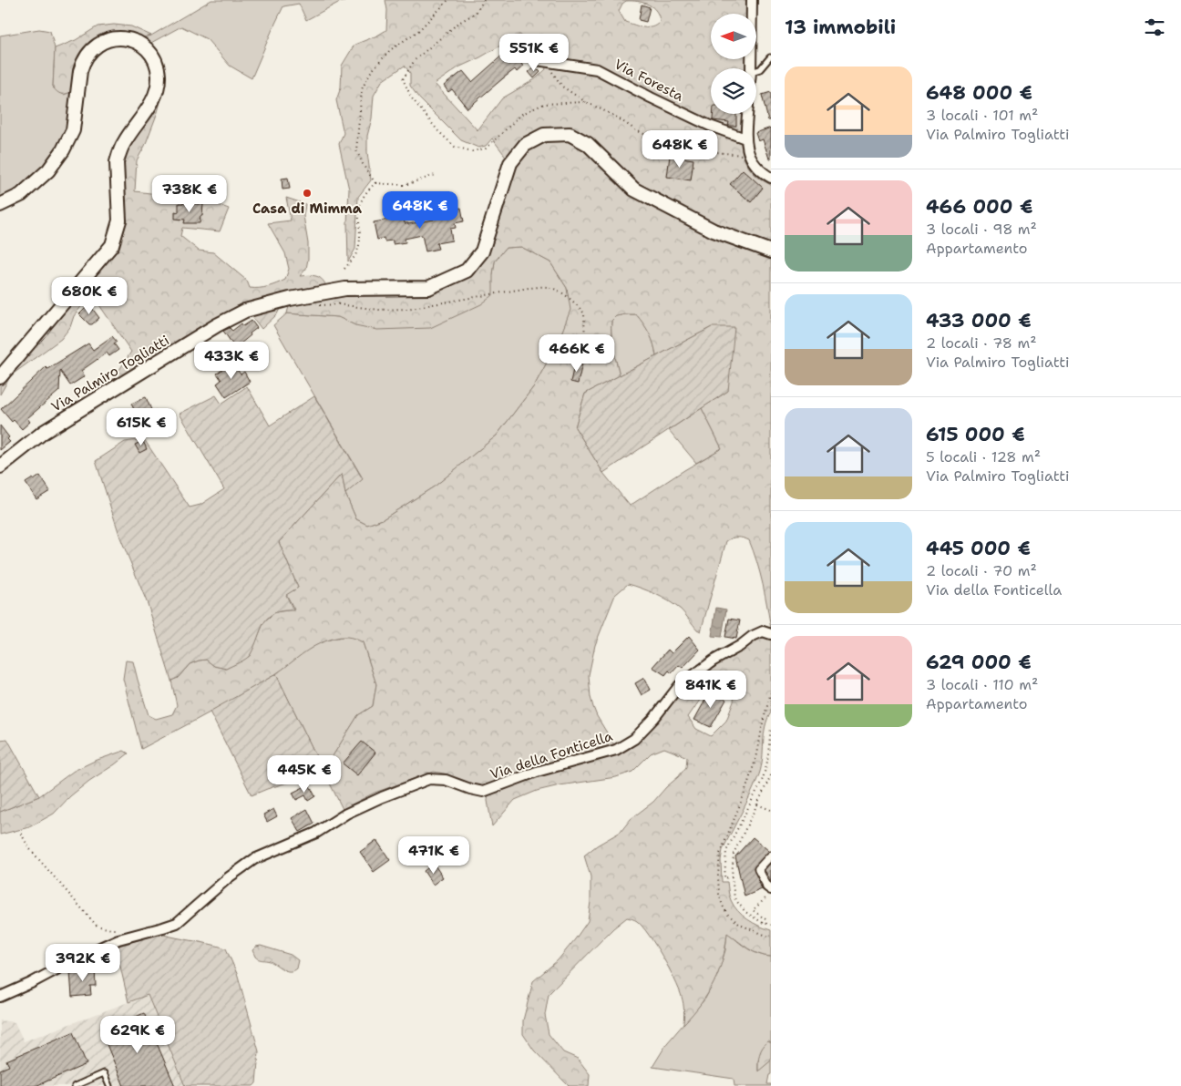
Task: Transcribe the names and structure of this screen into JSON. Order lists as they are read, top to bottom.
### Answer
{
  "streets": {
    "street": ["Via Foresta", "Via Palmiro Togliatti", "Via della Fonticella"]
  },
  "places": ["Casa di Mimma"],
  "north": "left",
  "page": {
    "heading": "13 immobili",
    "price": [
      "551K €",
      "648K €",
      "738K €",
      "648K €",
      "680K €",
      "466K €",
      "433K €",
      "615K €",
      "841K €",
      "445K €",
      "471K €",
      "392K €",
      "629K €"
    ],
    "list": [
      {
        "name": "648 000 €",
        "note": "3 locali · 101 m² · Via Palmiro Togliatti"
      },
      {
        "name": "466 000 €",
        "note": "3 locali · 98 m² · Appartamento"
      },
      {
        "name": "433 000 €",
        "note": "2 locali · 78 m² · Via Palmiro Togliatti"
      },
      {
        "name": "615 000 €",
        "note": "5 locali · 128 m² · Via Palmiro Togliatti"
      },
      {
        "name": "445 000 €",
        "note": "2 locali · 70 m² · Via della Fonticella"
      },
      {
        "name": "629 000 €",
        "note": "3 locali · 110 m² · Appartamento"
      }
    ]
  }
}
